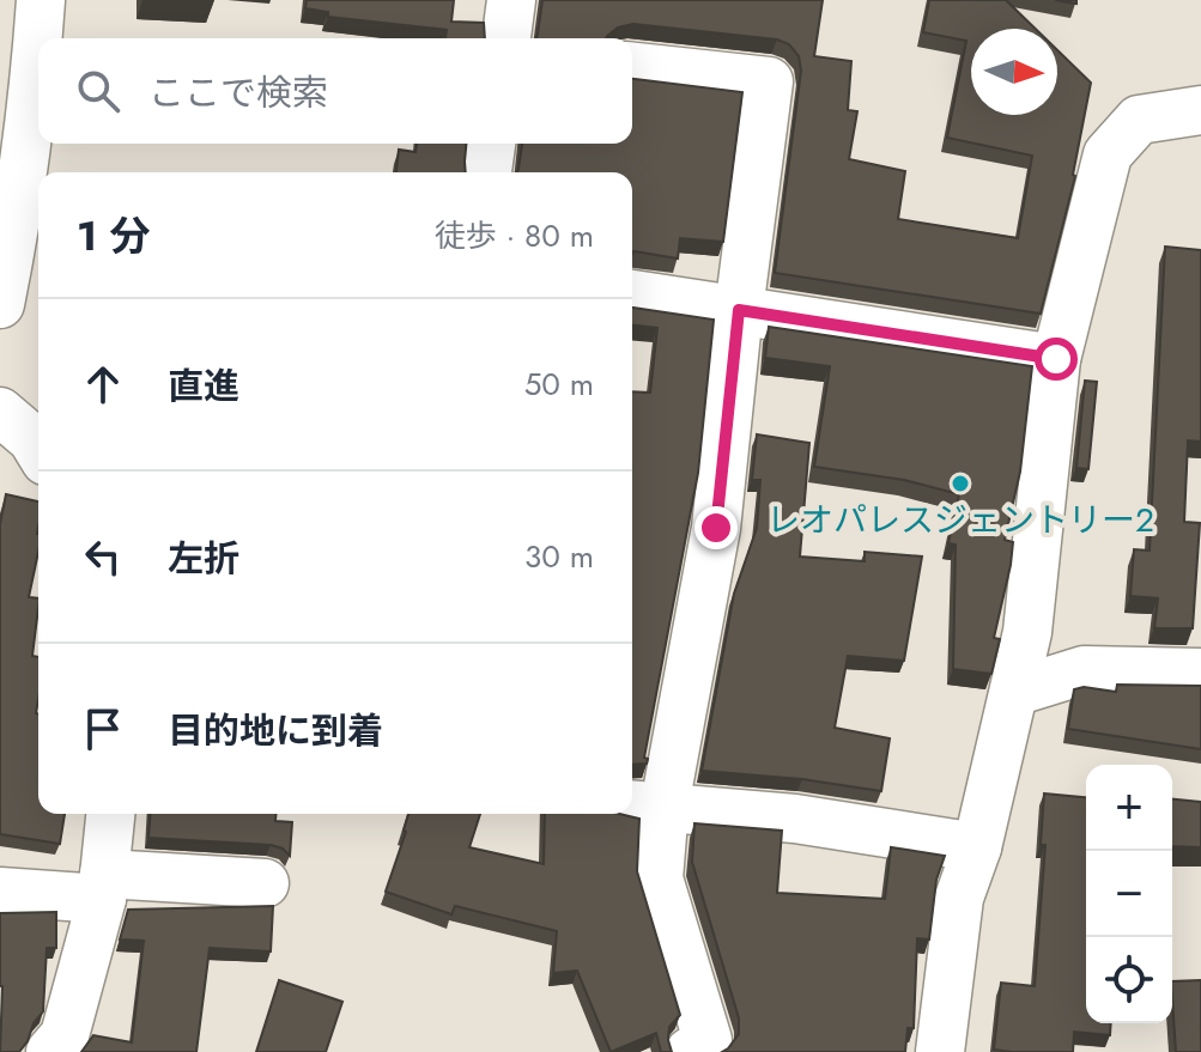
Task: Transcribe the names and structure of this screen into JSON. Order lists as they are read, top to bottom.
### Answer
{
  "places": ["レオパレスジェントリー2"],
  "north": "right",
  "page": {
    "search": "ここで検索",
    "heading": ["1 分", "徒歩 · 80 m"],
    "list": [
      ["直進", "50 m"],
      ["左折", "30 m"],
      "目的地に到着"
    ],
    "map_buttons": ["+", "−"]
  }
}
